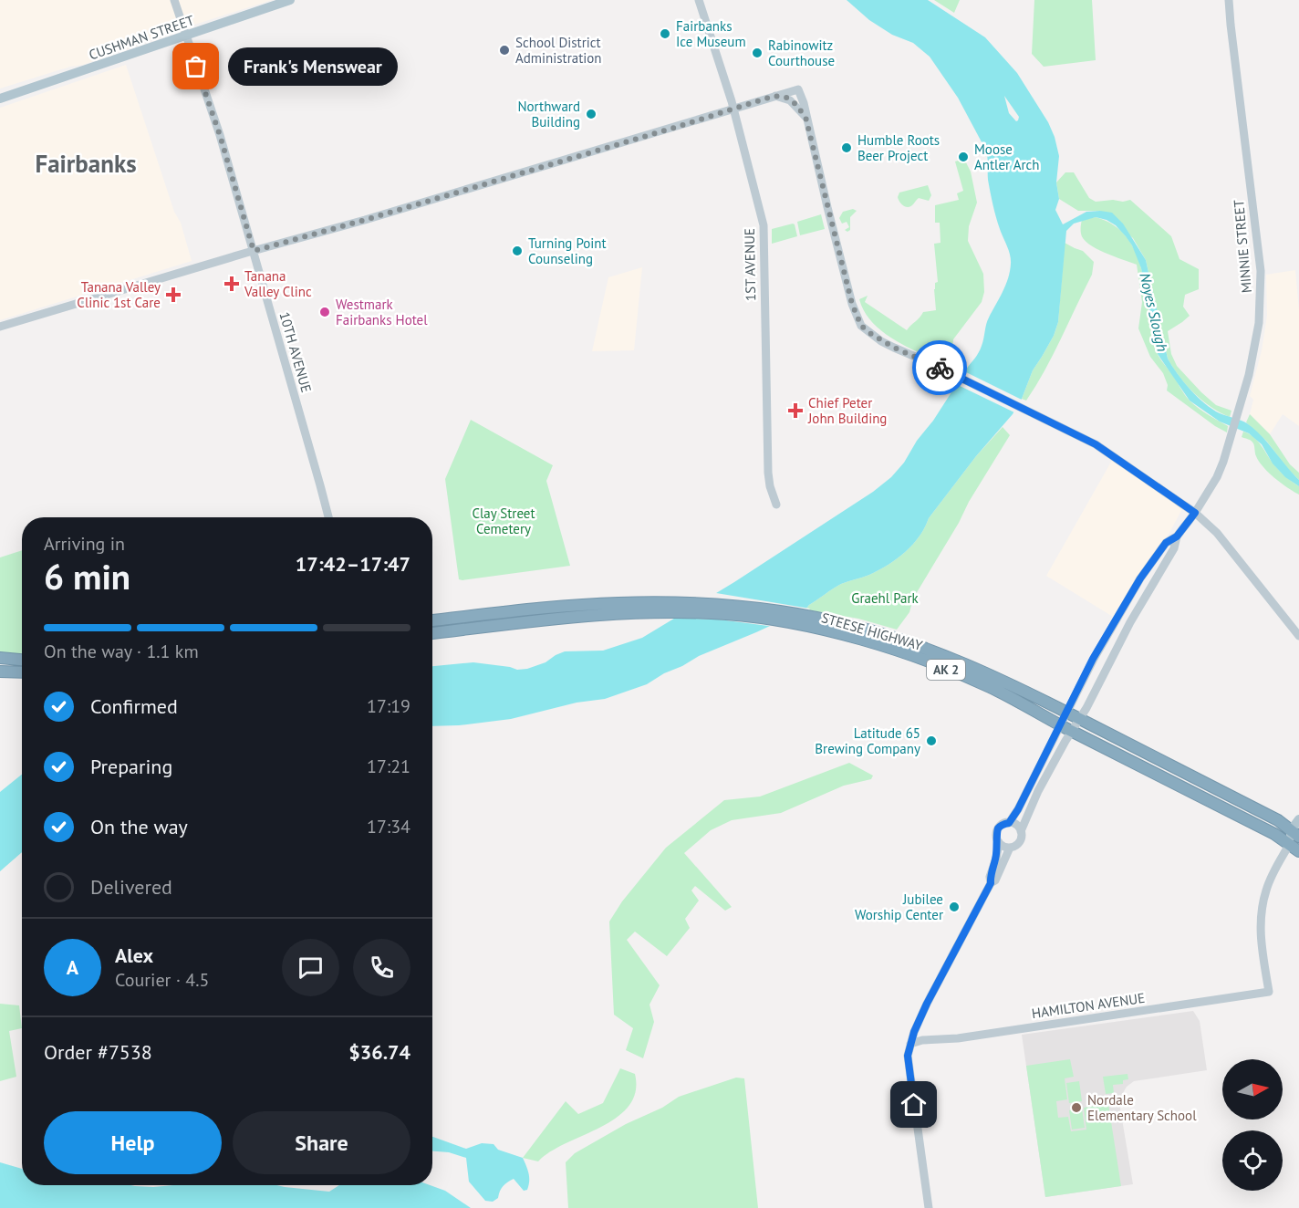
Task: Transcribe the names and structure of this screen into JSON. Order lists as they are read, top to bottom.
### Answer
{
  "streets": {
    "highway": ["STEESE HIGHWAY", "AK 2"],
    "main road": ["CUSHMAN STREET"],
    "street": [
      "MINNIE STREET",
      "1ST AVENUE",
      "10TH AVENUE",
      "HAMILTON AVENUE"
    ]
  },
  "crossings": [
    ["CUSHMAN STREET", "10TH AVENUE"],
    ["STEESE HIGHWAY", "HAMILTON AVENUE"]
  ],
  "districts": ["Fairbanks"],
  "water": ["Noyes Slough"],
  "parks": ["Clay Street Cemetery", "Graehl Park"],
  "places": {
    "other": [
      "Fairbanks Ice Museum",
      "School District Administration",
      "Rabinowitz Courthouse",
      "Frank's Menswear",
      "Northward Building",
      "Humble Roots Beer Project",
      "Moose Antler Arch",
      "Turning Point Counseling",
      "Westmark Fairbanks Hotel",
      "Latitude 65 Brewing Company",
      "Jubilee Worship Center",
      "Nordale Elementary School"
    ],
    "health": ["Tanana Valley Clinc", "Tanana Valley Clinic 1st Care", "Chief Peter John Building"]
  },
  "north": "right",
  "page": {
    "bubble": "Frank's Menswear",
    "heading": ["6 min", "Arriving in", "17:42–17:47"],
    "panel": [
      "Alex",
      "Courier · 4.5",
      "Order #7538",
      "$36.74"
    ],
    "bar": "On the way · 1.1 km",
    "list": [
      ["Confirmed", "17:19"],
      ["Preparing", "17:21"],
      ["On the way", "17:34"],
      "Delivered"
    ],
    "round": "A",
    "buttons": ["Help", "Share"]
  }
}
